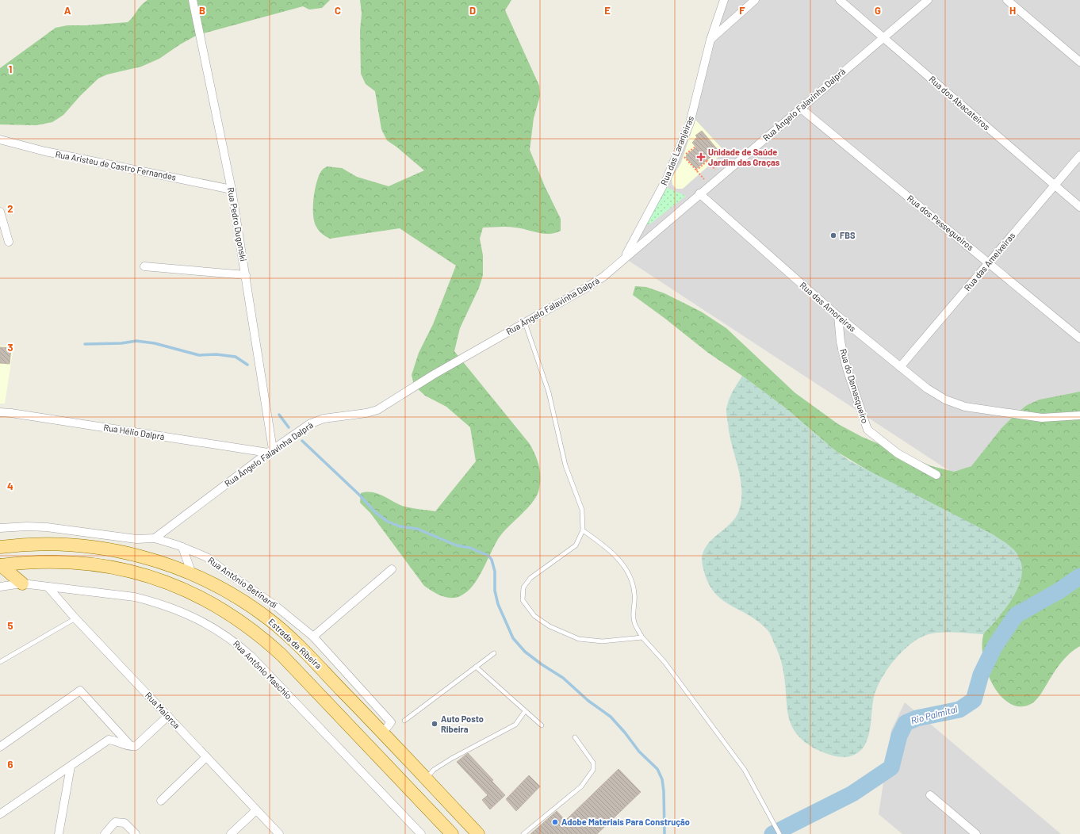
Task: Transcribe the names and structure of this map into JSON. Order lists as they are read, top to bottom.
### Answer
{
  "streets": {
    "main road": ["Estrada da Ribeira"],
    "street": [
      "Rua dos Abacateiros",
      "Rua Ângelo Falavinha Dalprá",
      "Rua das Laranjeiras",
      "Rua Aristeu de Castro Fernandes",
      "Rua dos Pessegueiros",
      "Rua Pedro Dugonski",
      "Rua das Ameixeiras",
      "Rua das Amoreiras",
      "Rua do Damasqueiro",
      "Rua Hélio Dalprá",
      "Rua Antônio Betinardi",
      "Rua Antônio Maschio",
      "Rua Maiorca"
    ]
  },
  "crossings": [
    ["Rua dos Abacateiros", "Rua Ângelo Falavinha Dalprá"],
    ["Rua dos Abacateiros", "Rua das Ameixeiras"],
    ["Rua Ângelo Falavinha Dalprá", "Rua das Laranjeiras"],
    ["Rua Ângelo Falavinha Dalprá", "Rua dos Pessegueiros"],
    ["Rua Ângelo Falavinha Dalprá", "Rua Pedro Dugonski"],
    ["Rua Ângelo Falavinha Dalprá", "Rua das Amoreiras"],
    ["Rua Ângelo Falavinha Dalprá", "Rua Hélio Dalprá"],
    ["Rua Ângelo Falavinha Dalprá", "Rua Antônio Betinardi"],
    ["Rua Aristeu de Castro Fernandes", "Rua Pedro Dugonski"],
    ["Rua dos Pessegueiros", "Rua das Ameixeiras"],
    ["Rua Pedro Dugonski", "Rua Hélio Dalprá"],
    ["Rua das Ameixeiras", "Rua das Amoreiras"],
    ["Rua das Amoreiras", "Rua do Damasqueiro"],
    ["Rua Antônio Betinardi", "Estrada da Ribeira"],
    ["Rua Antônio Maschio", "Rua Maiorca"]
  ],
  "water": ["Rio Palmital"],
  "places": {
    "health": ["Unidade de Saúde Jardim das Graças"],
    "other": ["FBS", "Auto Posto Ribeira", "Adobe Materiais Para Construção"]
  },
  "grid": {
    "columns": [
      "A",
      "B",
      "C",
      "D",
      "E",
      "F",
      "G",
      "H"
    ],
    "rows": [
      "1",
      "2",
      "3",
      "4",
      "5",
      "6"
    ]
  }
}
